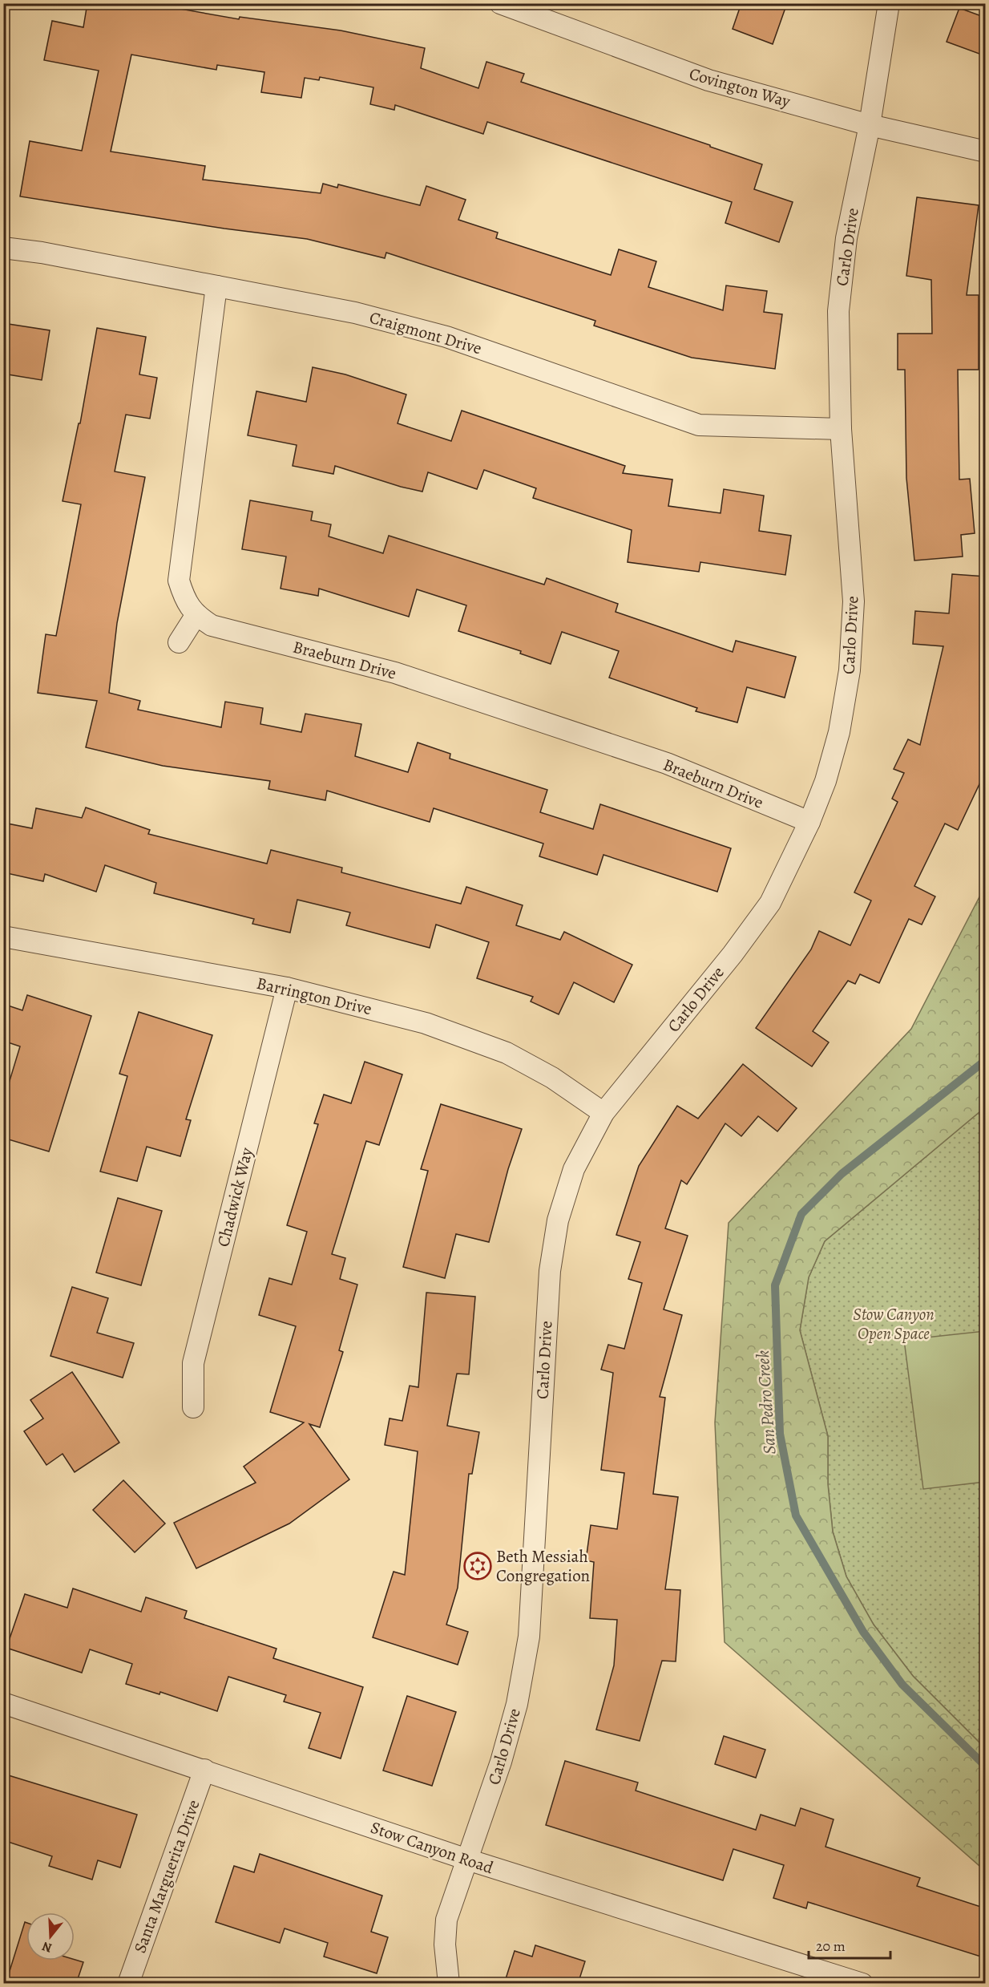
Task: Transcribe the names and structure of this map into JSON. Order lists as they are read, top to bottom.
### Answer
{
  "streets": {
    "street": [
      "Covington Way",
      "Carlo Drive",
      "Craigmont Drive",
      "Braeburn Drive",
      "Barrington Drive",
      "Chadwick Way",
      "Stow Canyon Road",
      "Santa Marguerita Drive"
    ]
  },
  "crossings": [
    ["Covington Way", "Carlo Drive"],
    ["Carlo Drive", "Craigmont Drive"],
    ["Carlo Drive", "Braeburn Drive"],
    ["Carlo Drive", "Barrington Drive"],
    ["Carlo Drive", "Stow Canyon Road"],
    ["Barrington Drive", "Chadwick Way"],
    ["Stow Canyon Road", "Santa Marguerita Drive"]
  ],
  "water": ["San Pedro Creek"],
  "parks": ["Stow Canyon Open Space"],
  "places": {
    "synagogue": ["Beth Messiah Congregation"]
  },
  "scale_bar": "20 m",
  "north": "bottom"
}
